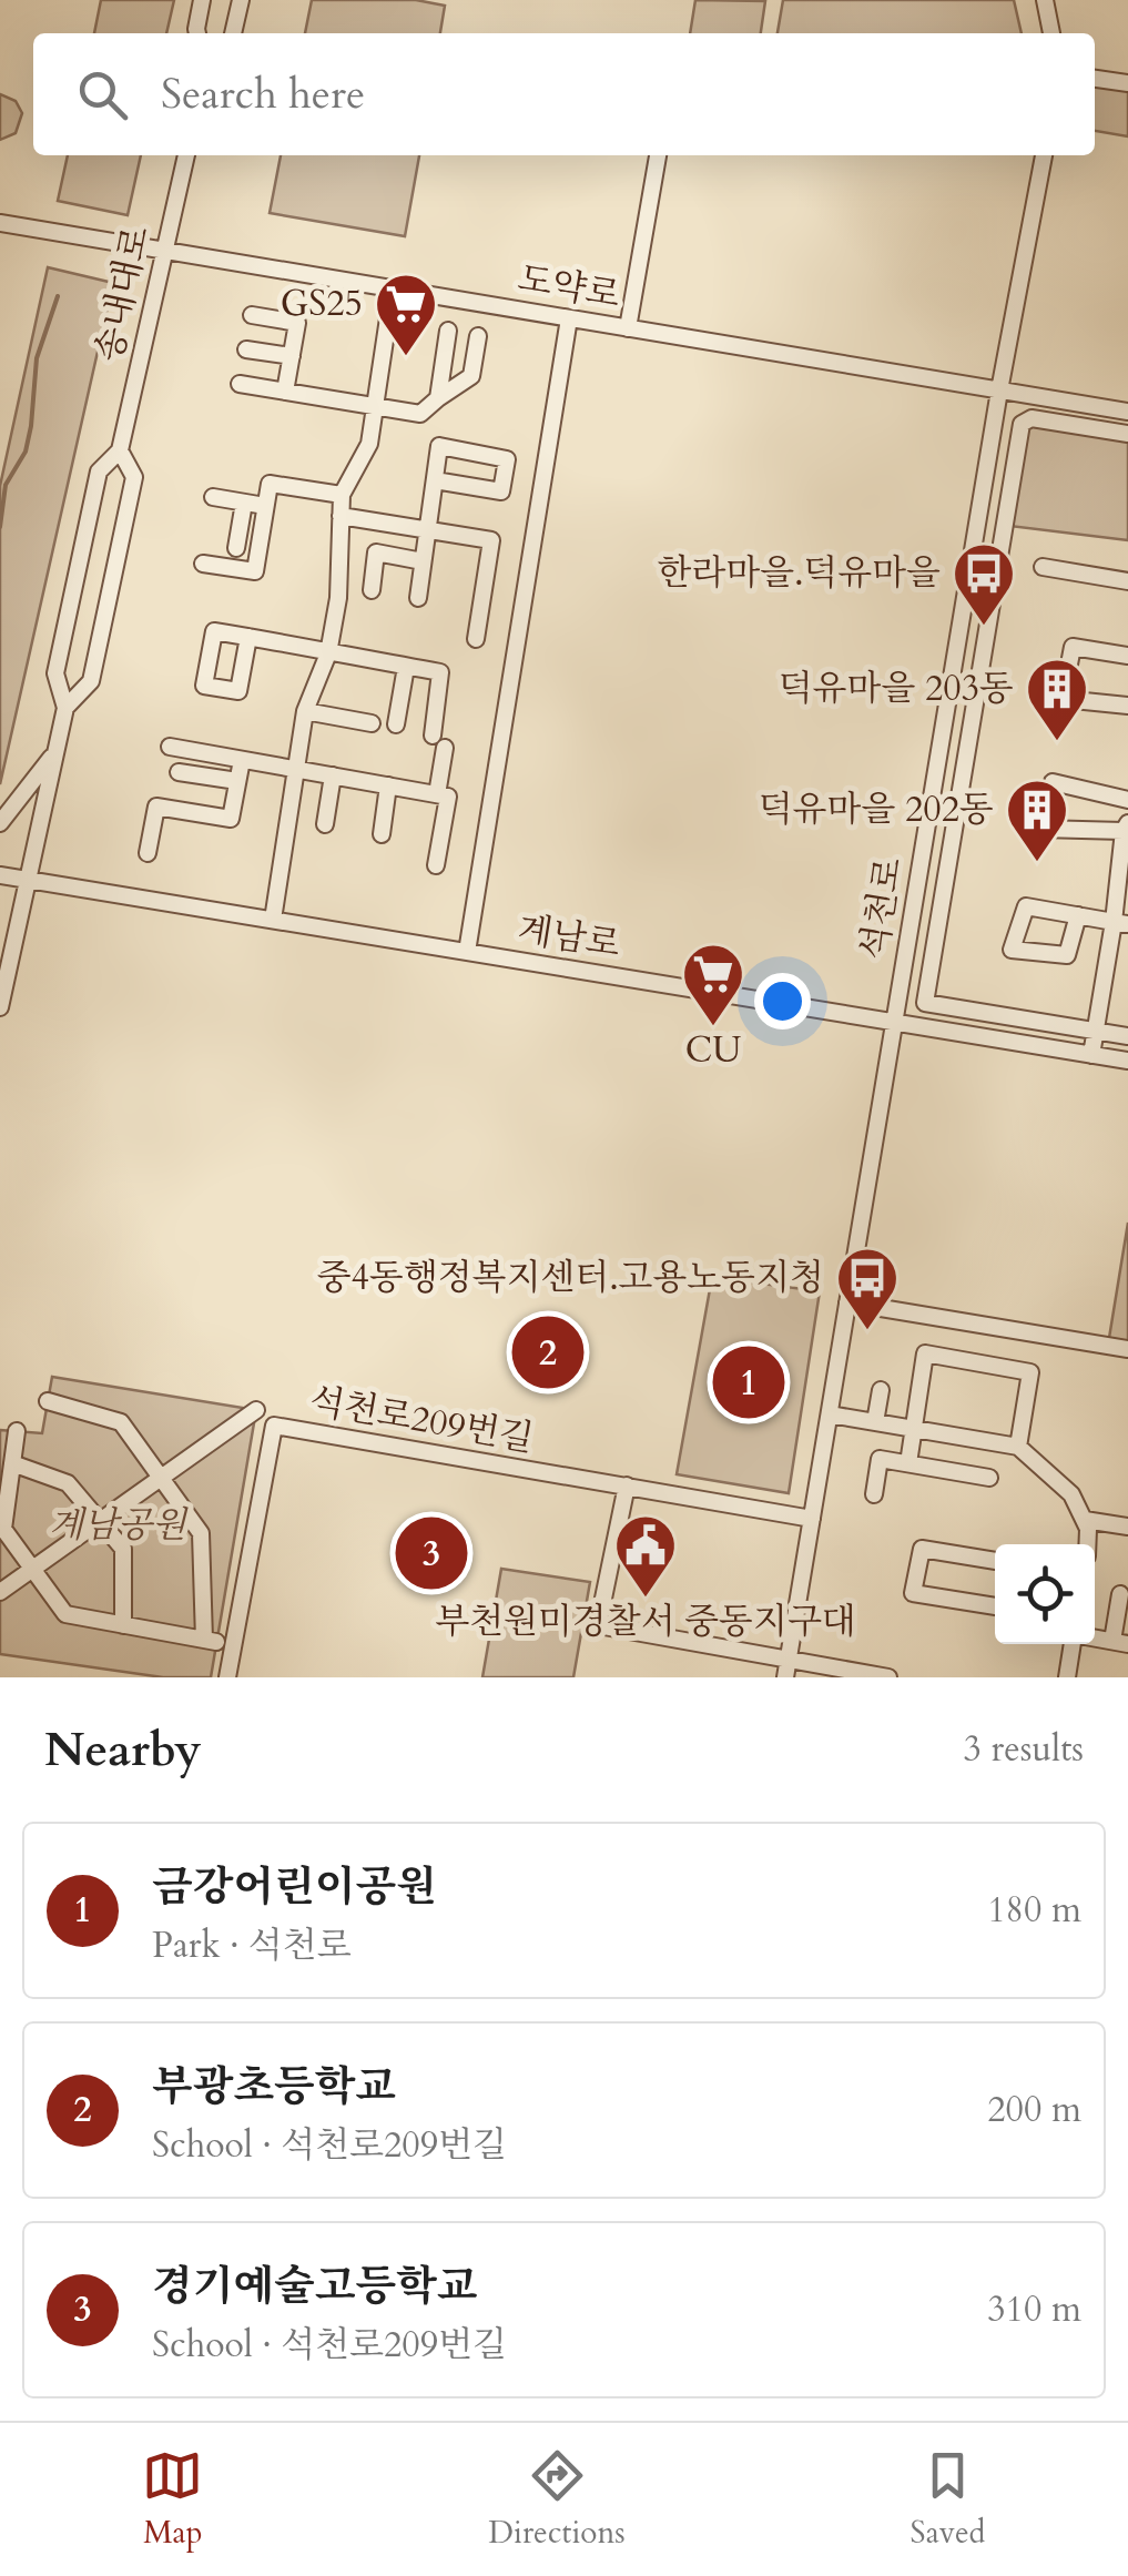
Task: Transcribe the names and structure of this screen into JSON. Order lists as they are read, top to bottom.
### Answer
{
  "streets": {
    "street": [
      "도약로",
      "송내대로",
      "석천로",
      "계남로",
      "석천로209번길"
    ]
  },
  "crossings": [
    ["도약로", "송내대로"],
    ["도약로", "석천로"],
    ["송내대로", "계남로"],
    ["석천로", "계남로"],
    ["석천로", "석천로209번길"]
  ],
  "parks": ["계남공원"],
  "places": {
    "supermarket": ["GS25", "CU"],
    "bus stop": ["한라마을.덕유마을", "중4동행정복지센터.고용노동지청"],
    "building": ["덕유마을 203동", "덕유마을 202동"],
    "public building": ["부천원미경찰서 중동지구대"]
  },
  "page": {
    "search": "Search here",
    "pins": ["2", "1", "3"],
    "heading": ["Nearby", "3 results"],
    "list": [
      {
        "mark": "1",
        "name": "금강어린이공원",
        "note": "Park · 석천로",
        "value": "180 m"
      },
      {
        "mark": "2",
        "name": "부광초등학교",
        "note": "School · 석천로209번길",
        "value": "200 m"
      },
      {
        "mark": "3",
        "name": "경기예술고등학교",
        "note": "School · 석천로209번길",
        "value": "310 m"
      }
    ],
    "nav": ["Map", "Directions", "Saved"]
  }
}
